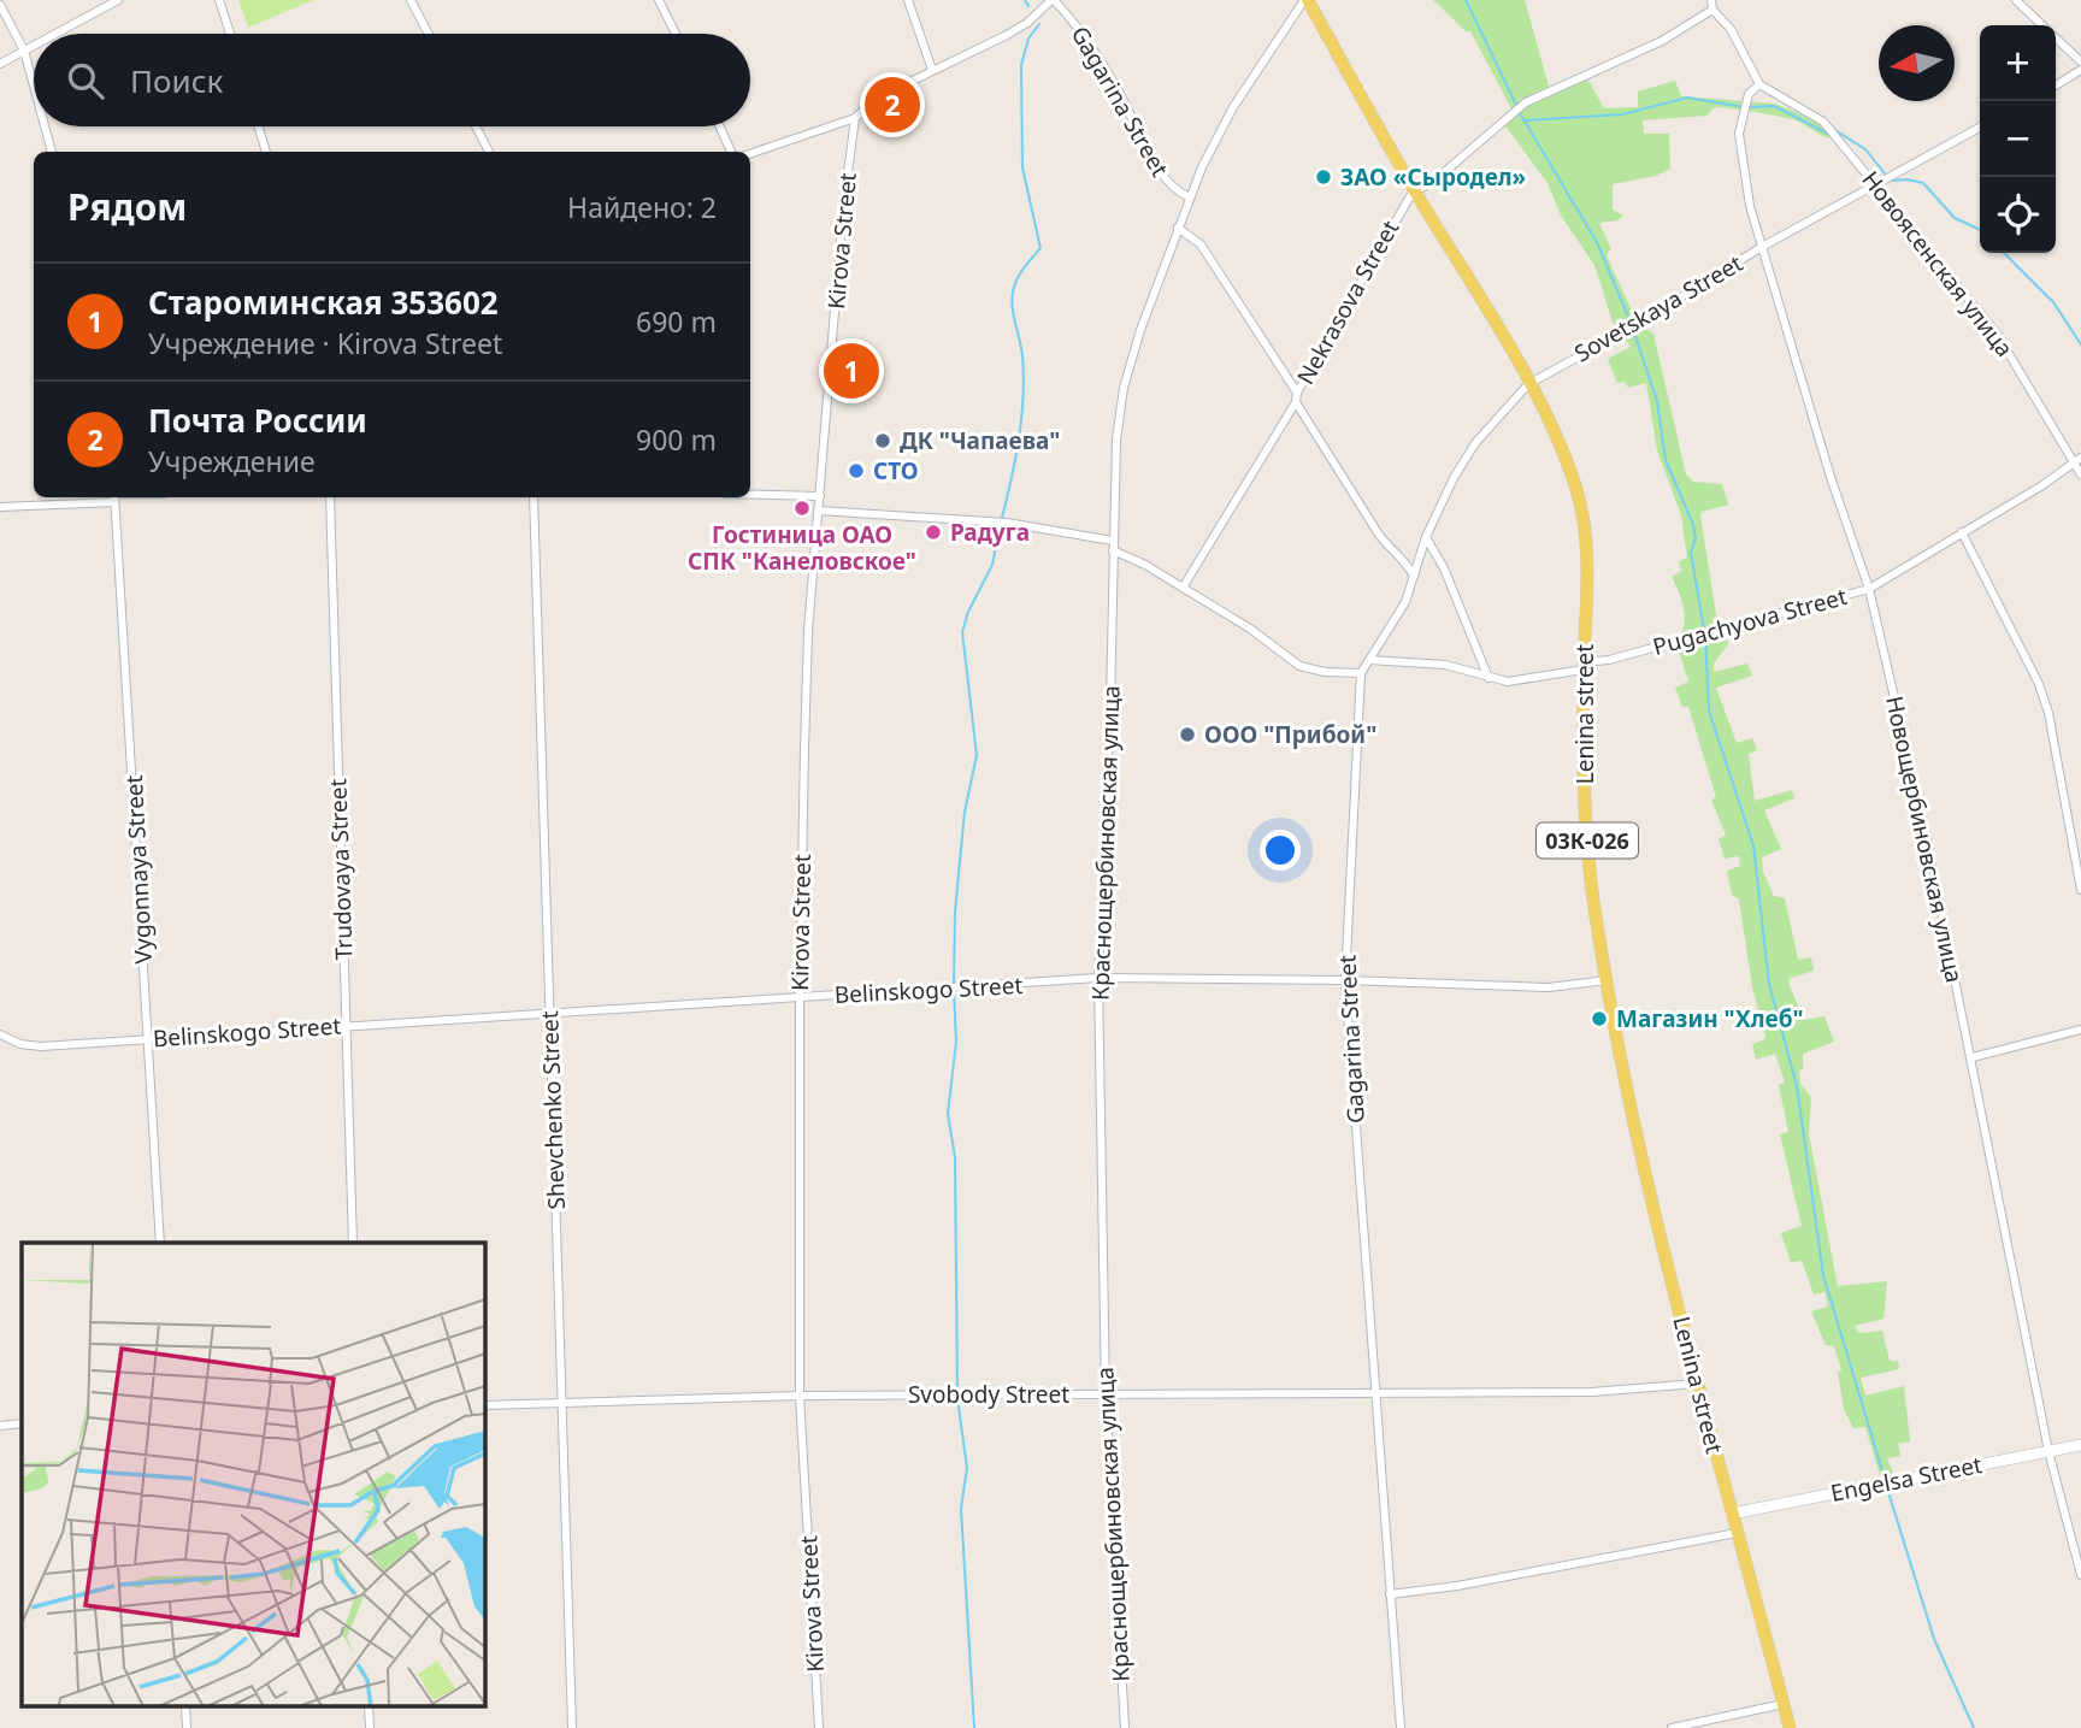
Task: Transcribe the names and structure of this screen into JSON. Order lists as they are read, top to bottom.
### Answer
{
  "streets": {
    "main road": ["Lenina street", "03К-026", "Engelsa Street"],
    "street": [
      "Gagarina Street",
      "Kirova Street",
      "Новоясенская улица",
      "Nekrasova Street",
      "Sovetskaya Street",
      "Pugachyova Street",
      "Новощербиновская улица",
      "Краснощербиновская улица",
      "Vygonnaya Street",
      "Trudovaya Street",
      "Belinskogo Street",
      "Shevchenko Street",
      "Svobody Street"
    ]
  },
  "crossings": [
    ["Gagarina Street", "Sovetskaya Street"],
    ["Gagarina Street", "Pugachyova Street"],
    ["Gagarina Street", "Краснощербиновская улица"],
    ["Gagarina Street", "Belinskogo Street"],
    ["Gagarina Street", "Svobody Street"],
    ["Kirova Street", "Belinskogo Street"],
    ["Kirova Street", "Svobody Street"],
    ["Новоясенская улица", "Sovetskaya Street"],
    ["Новоясенская улица", "Pugachyova Street"],
    ["Новоясенская улица", "Новощербиновская улица"],
    ["Nekrasova Street", "Lenina street"],
    ["Sovetskaya Street", "Lenina street"],
    ["Sovetskaya Street", "Новощербиновская улица"],
    ["Pugachyova Street", "Lenina street"],
    ["Pugachyova Street", "Новощербиновская улица"],
    ["Lenina street", "Краснощербиновская улица"],
    ["Lenina street", "Belinskogo Street"],
    ["Lenina street", "Svobody Street"],
    ["Lenina street", "Engelsa Street"],
    ["Новощербиновская улица", "Engelsa Street"],
    ["Краснощербиновская улица", "Belinskogo Street"],
    ["Краснощербиновская улица", "Svobody Street"],
    ["Vygonnaya Street", "Belinskogo Street"],
    ["Trudovaya Street", "Belinskogo Street"],
    ["Belinskogo Street", "Shevchenko Street"],
    ["Shevchenko Street", "Svobody Street"]
  ],
  "places": [
    "ЗАО «Сыродел»",
    "ДК \"Чапаева\"",
    "СТО",
    "Гостиница ОАО СПК \"Канеловское\"",
    "Радуга",
    "ООО \"Прибой\"",
    "Магазин \"Хлеб\""
  ],
  "north": "left",
  "page": {
    "map_buttons": ["+", "−"],
    "search": "Поиск",
    "pins": ["2", "1"],
    "heading": ["Рядом", "Найдено: 2"],
    "list": [
      {
        "mark": "1",
        "name": "Староминская 353602",
        "note": "Учреждение · Kirova Street",
        "value": "690 m"
      },
      {
        "mark": "2",
        "name": "Почта России",
        "note": "Учреждение",
        "value": "900 m"
      }
    ]
  }
}
